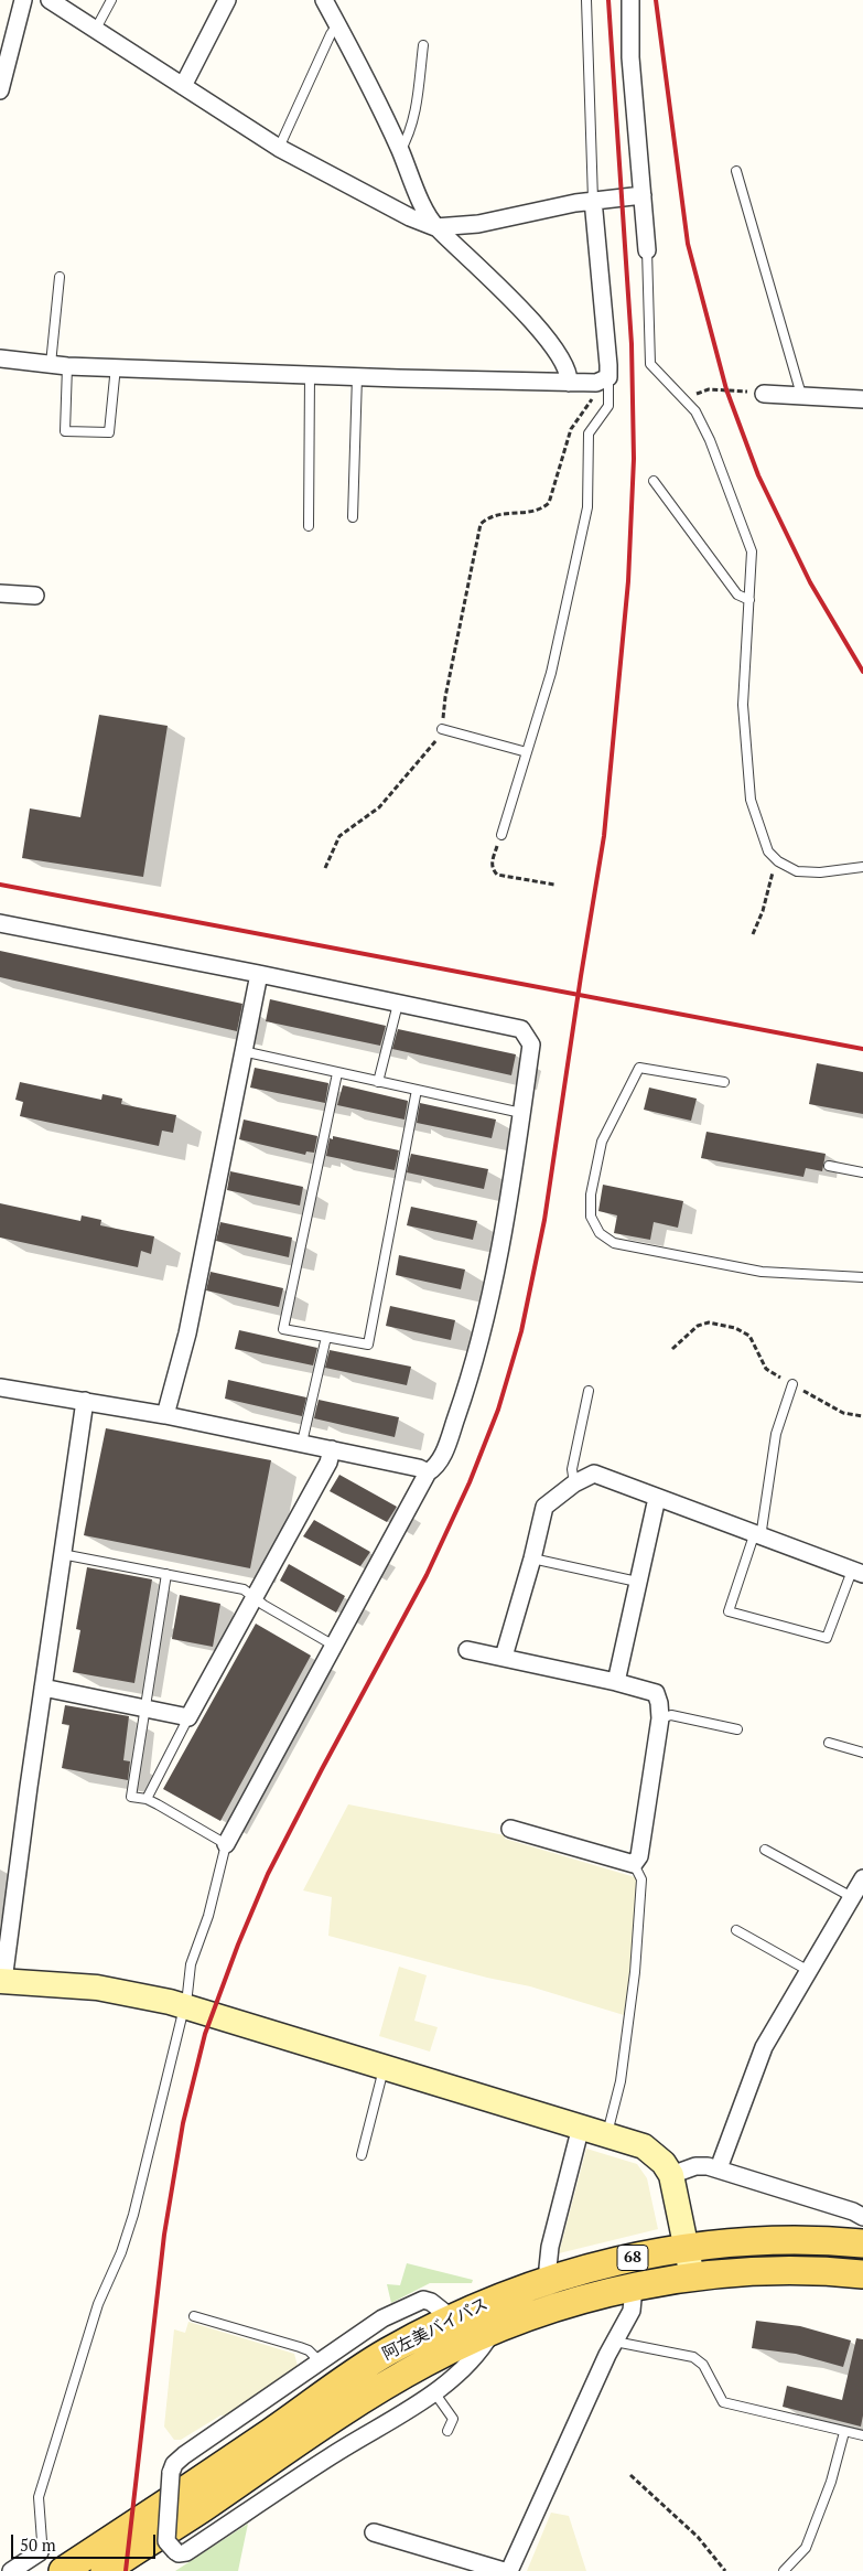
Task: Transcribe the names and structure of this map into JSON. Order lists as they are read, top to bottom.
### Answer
{
  "streets": {
    "main road": ["68", "阿左美バイパス"]
  },
  "scale_bar": "50 m"
}
